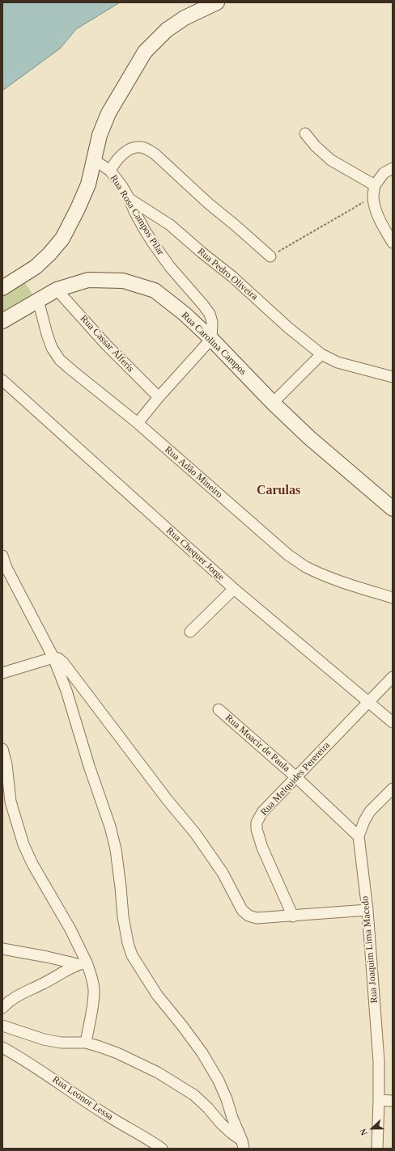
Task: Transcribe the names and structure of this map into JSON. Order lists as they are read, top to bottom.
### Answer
{
  "streets": {
    "main road": ["Rua Carolina Campos"],
    "street": [
      "Rua Rosa Campos Pilar",
      "Rua Pedro Oliveira",
      "Rua Cassar Alferis",
      "Rua Adão Mineiro",
      "Rua Chequer Jorge",
      "Rua Moacir de Paula",
      "Rua Melquides Perereira",
      "Rua Joaquim Lima Macedo",
      "Rua Leonor Lessa"
    ]
  },
  "crossings": [
    ["Rua Rosa Campos Pilar", "Rua Pedro Oliveira"],
    ["Rua Rosa Campos Pilar", "Rua Carolina Campos"],
    ["Rua Cassar Alferis", "Rua Carolina Campos"],
    ["Rua Carolina Campos", "Rua Adão Mineiro"],
    ["Rua Chequer Jorge", "Rua Melquides Perereira"],
    ["Rua Moacir de Paula", "Rua Melquides Perereira"]
  ],
  "districts": ["Carulas"],
  "north": "left"
}
